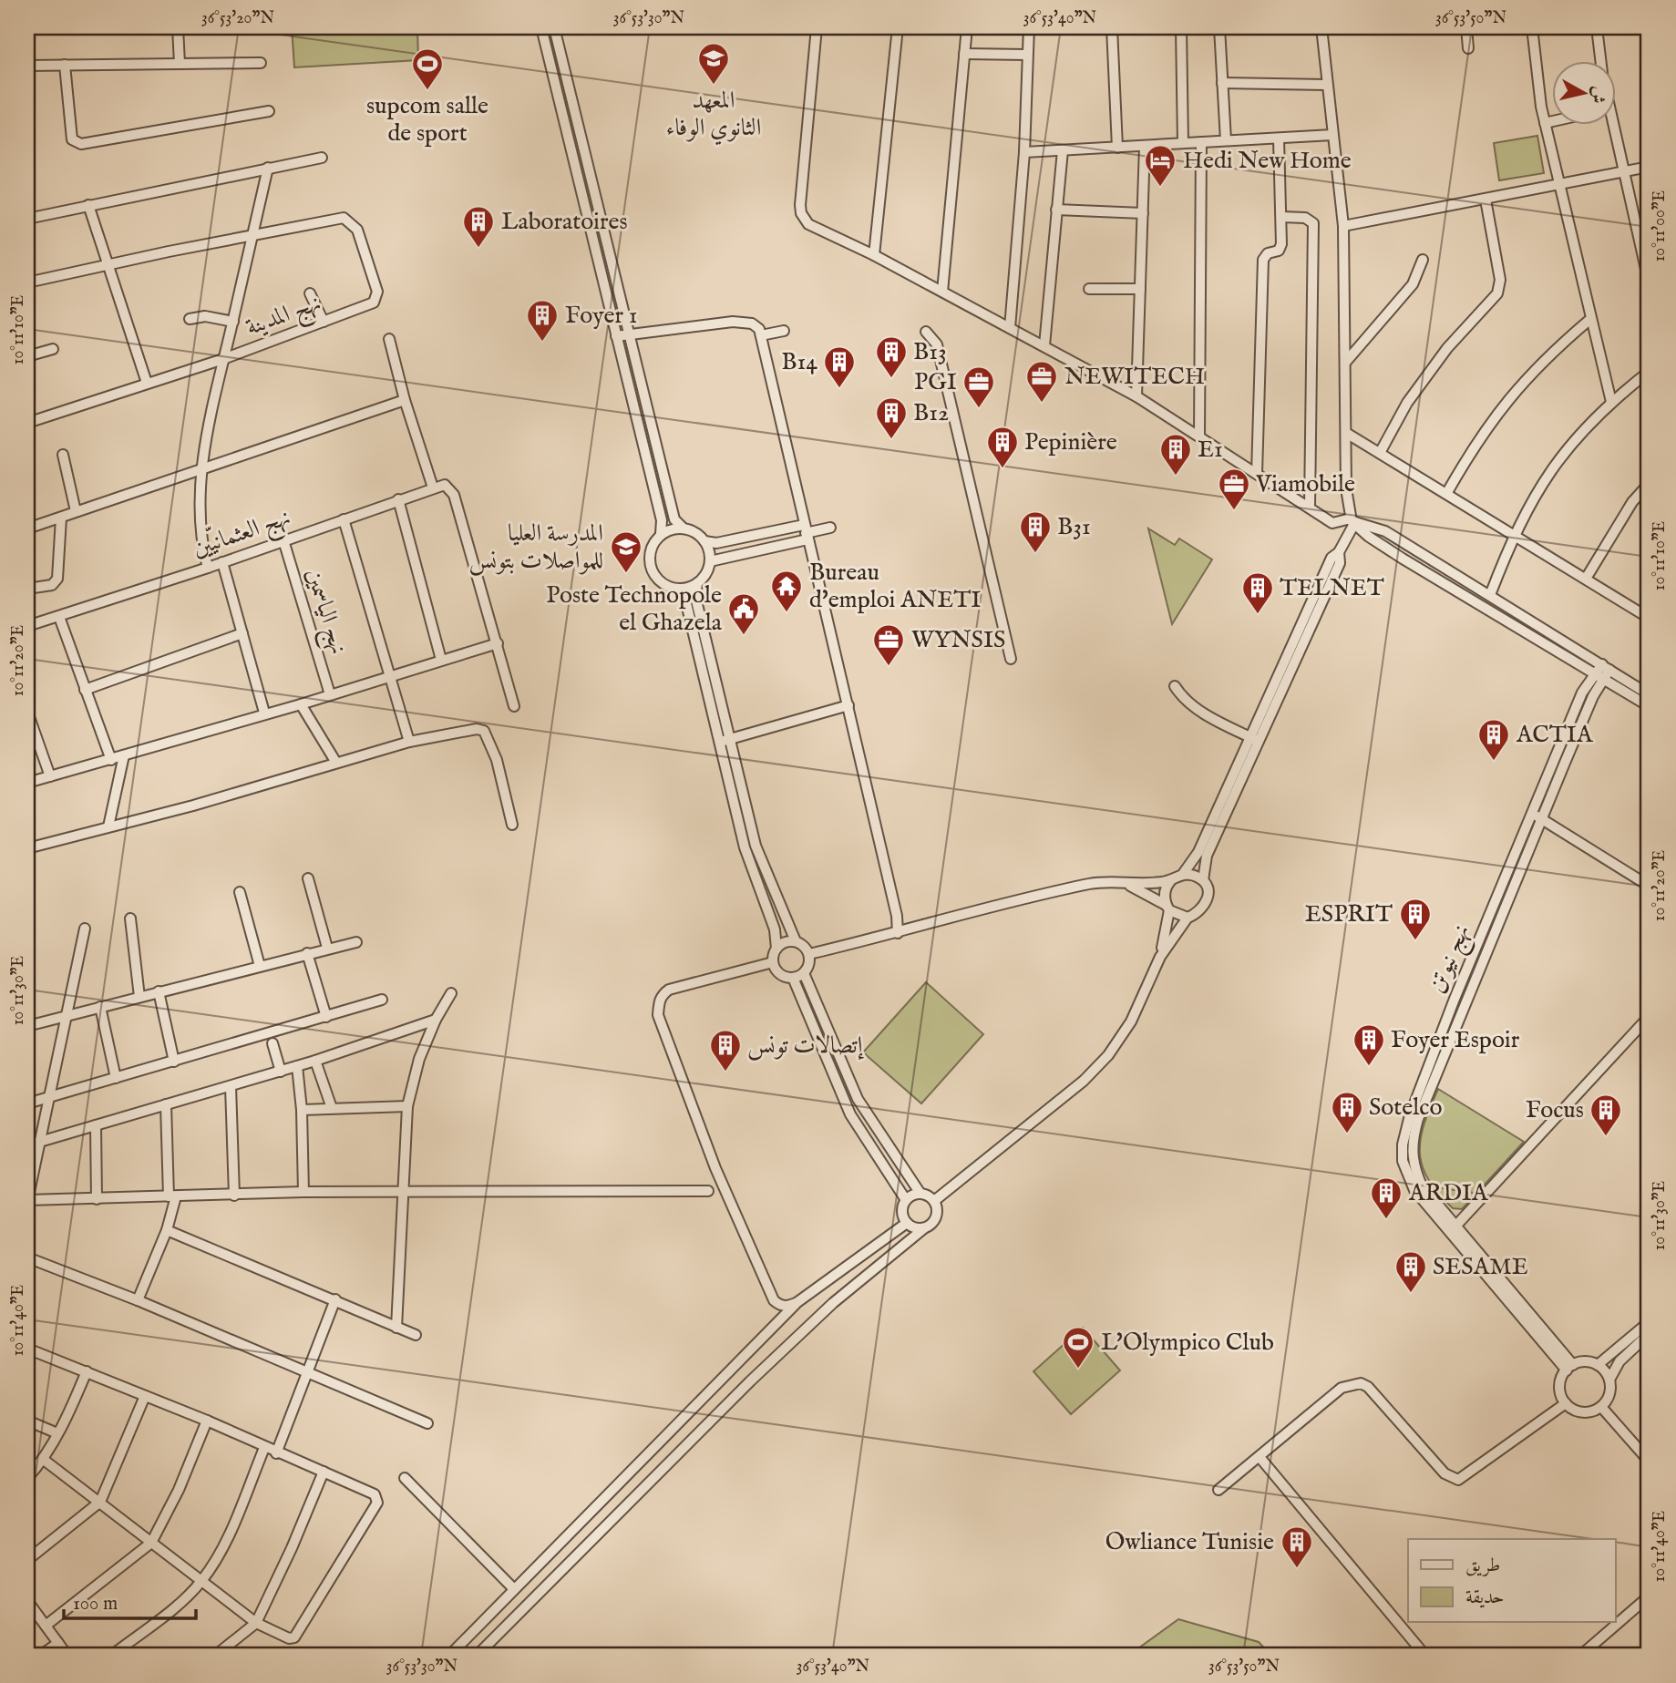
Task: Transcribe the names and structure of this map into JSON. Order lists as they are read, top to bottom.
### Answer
{
  "streets": {
    "street": [
      "نهج المدينة",
      "نهج العثمانيّين",
      "نهج الياسمين",
      "نهج نيوتن"
    ]
  },
  "crossings": [
    ["نهج العثمانيّين", "نهج الياسمين"]
  ],
  "places": {
    "school or university": ["المعهد الثانوي الوفاء", "المدرسة العليا للمواصلات بتونس"],
    "sports": ["supcom salle de sport", "L'Olympico Club"],
    "hotel": ["Hedi New Home"],
    "building": [
      "Laboratoires",
      "Foyer 1",
      "B13",
      "B14",
      "B12",
      "Pepinière",
      "E1",
      "B31",
      "TELNET",
      "ACTIA",
      "ESPRIT",
      "Foyer Espoir",
      "إتصالات تونس",
      "Sotelco",
      "Focus",
      "ARDIA",
      "SESAME",
      "Owliance Tunisie"
    ],
    "office": [
      "NEWITECH",
      "PGI",
      "Viamobile",
      "WYNSIS"
    ],
    "temple": ["Bureau d'emploi ANETI"],
    "public building": ["Poste Technopole el Ghazela"]
  },
  "legend": ["طريق", "حديقة"],
  "scale_bar": "100 m",
  "north": "right",
  "coordinates": [
    "36°53'20\"N",
    "36°53'30\"N",
    "36°53'40\"N",
    "36°53'50\"N",
    "10°11'00\"E",
    "10°11'10\"E",
    "10°11'20\"E",
    "10°11'30\"E",
    "10°11'40\"E"
  ]
}
